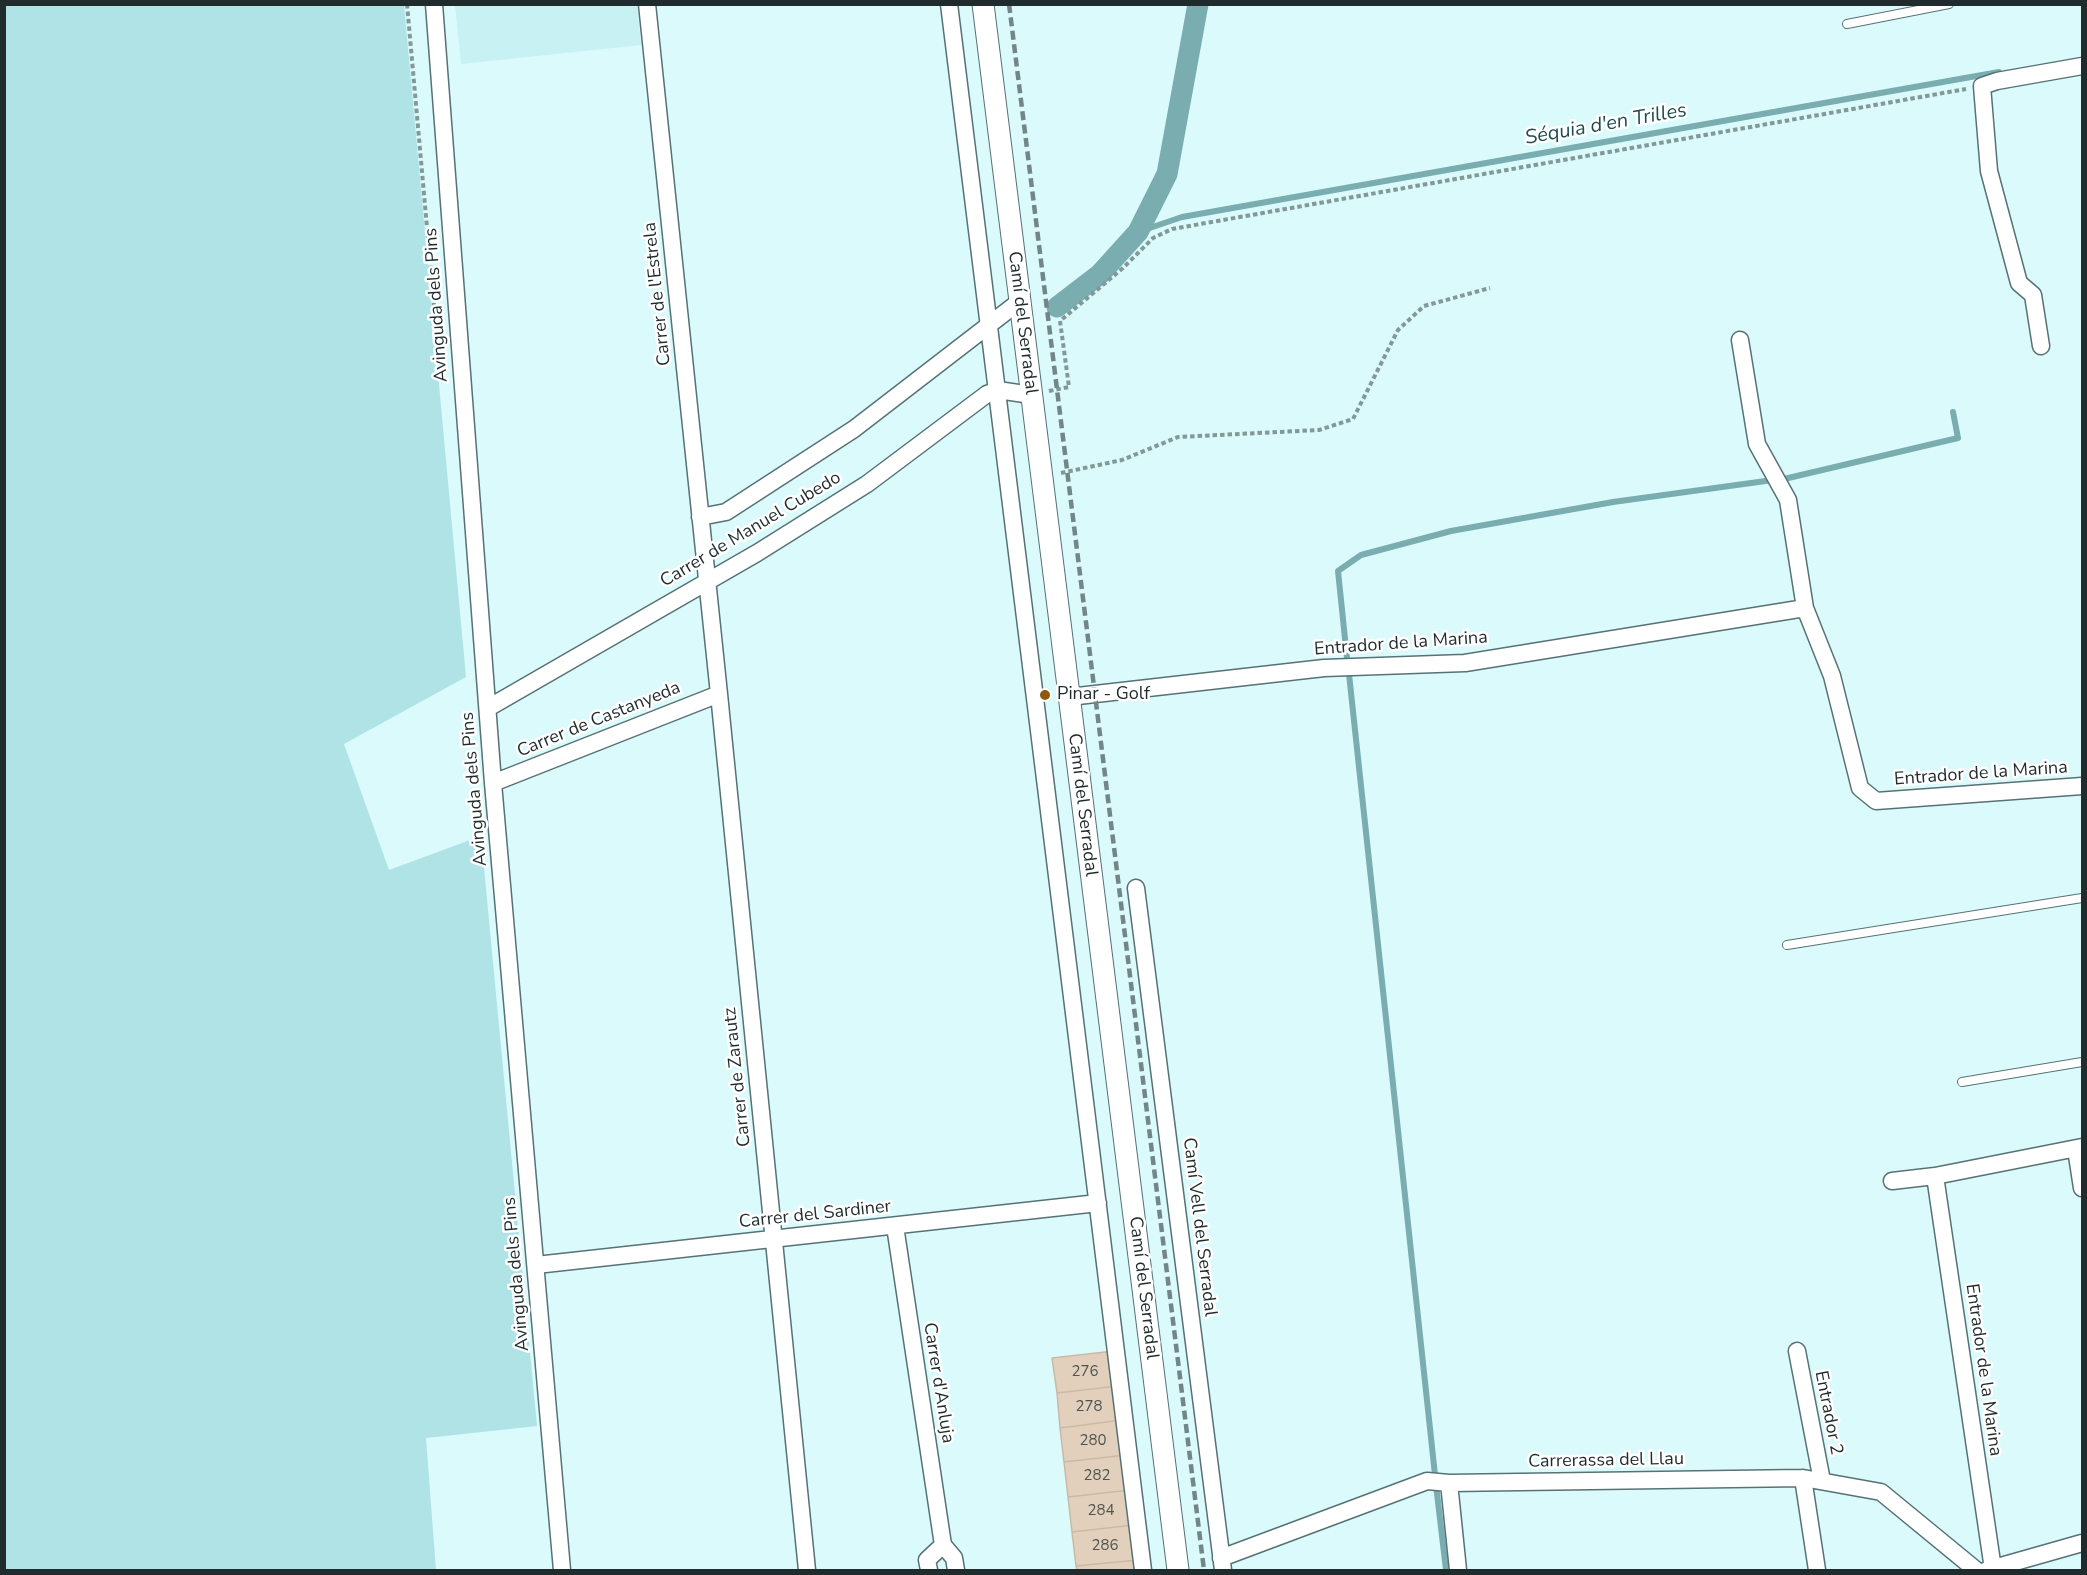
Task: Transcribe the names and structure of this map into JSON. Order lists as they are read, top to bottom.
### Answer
{
  "streets": {
    "street": [
      "Carrer de l'Estrela",
      "Avinguda dels Pins",
      "Camí del Serradal",
      "Carrer de Manuel Cubedo",
      "Entrador de la Marina",
      "Carrer de Castanyeda",
      "Carrer de Zarautz",
      "Carrer del Sardiner",
      "Camí Vell del Serradal",
      "Carrer d'Anluja",
      "Entrador 2",
      "Carrerassa del Llau"
    ]
  },
  "crossings": [
    ["Carrer de l'Estrela", "Carrer de Manuel Cubedo"],
    ["Carrer de l'Estrela", "Carrer de Zarautz"],
    ["Avinguda dels Pins", "Carrer de Manuel Cubedo"],
    ["Avinguda dels Pins", "Carrer de Castanyeda"],
    ["Avinguda dels Pins", "Carrer del Sardiner"],
    ["Camí del Serradal", "Carrer de Manuel Cubedo"],
    ["Camí del Serradal", "Entrador de la Marina"],
    ["Camí del Serradal", "Carrer del Sardiner"],
    ["Carrer de Manuel Cubedo", "Carrer de Zarautz"],
    ["Carrer de Castanyeda", "Carrer de Zarautz"],
    ["Carrer de Zarautz", "Carrer del Sardiner"],
    ["Carrer del Sardiner", "Carrer d'Anluja"],
    ["Camí Vell del Serradal", "Carrerassa del Llau"],
    ["Entrador 2", "Carrerassa del Llau"]
  ],
  "water": ["Séquia d'en Trilles"],
  "places": ["Pinar - Golf"],
  "house_numbers": [
    "276",
    "278",
    "280",
    "282",
    "284",
    "286"
  ]
}
